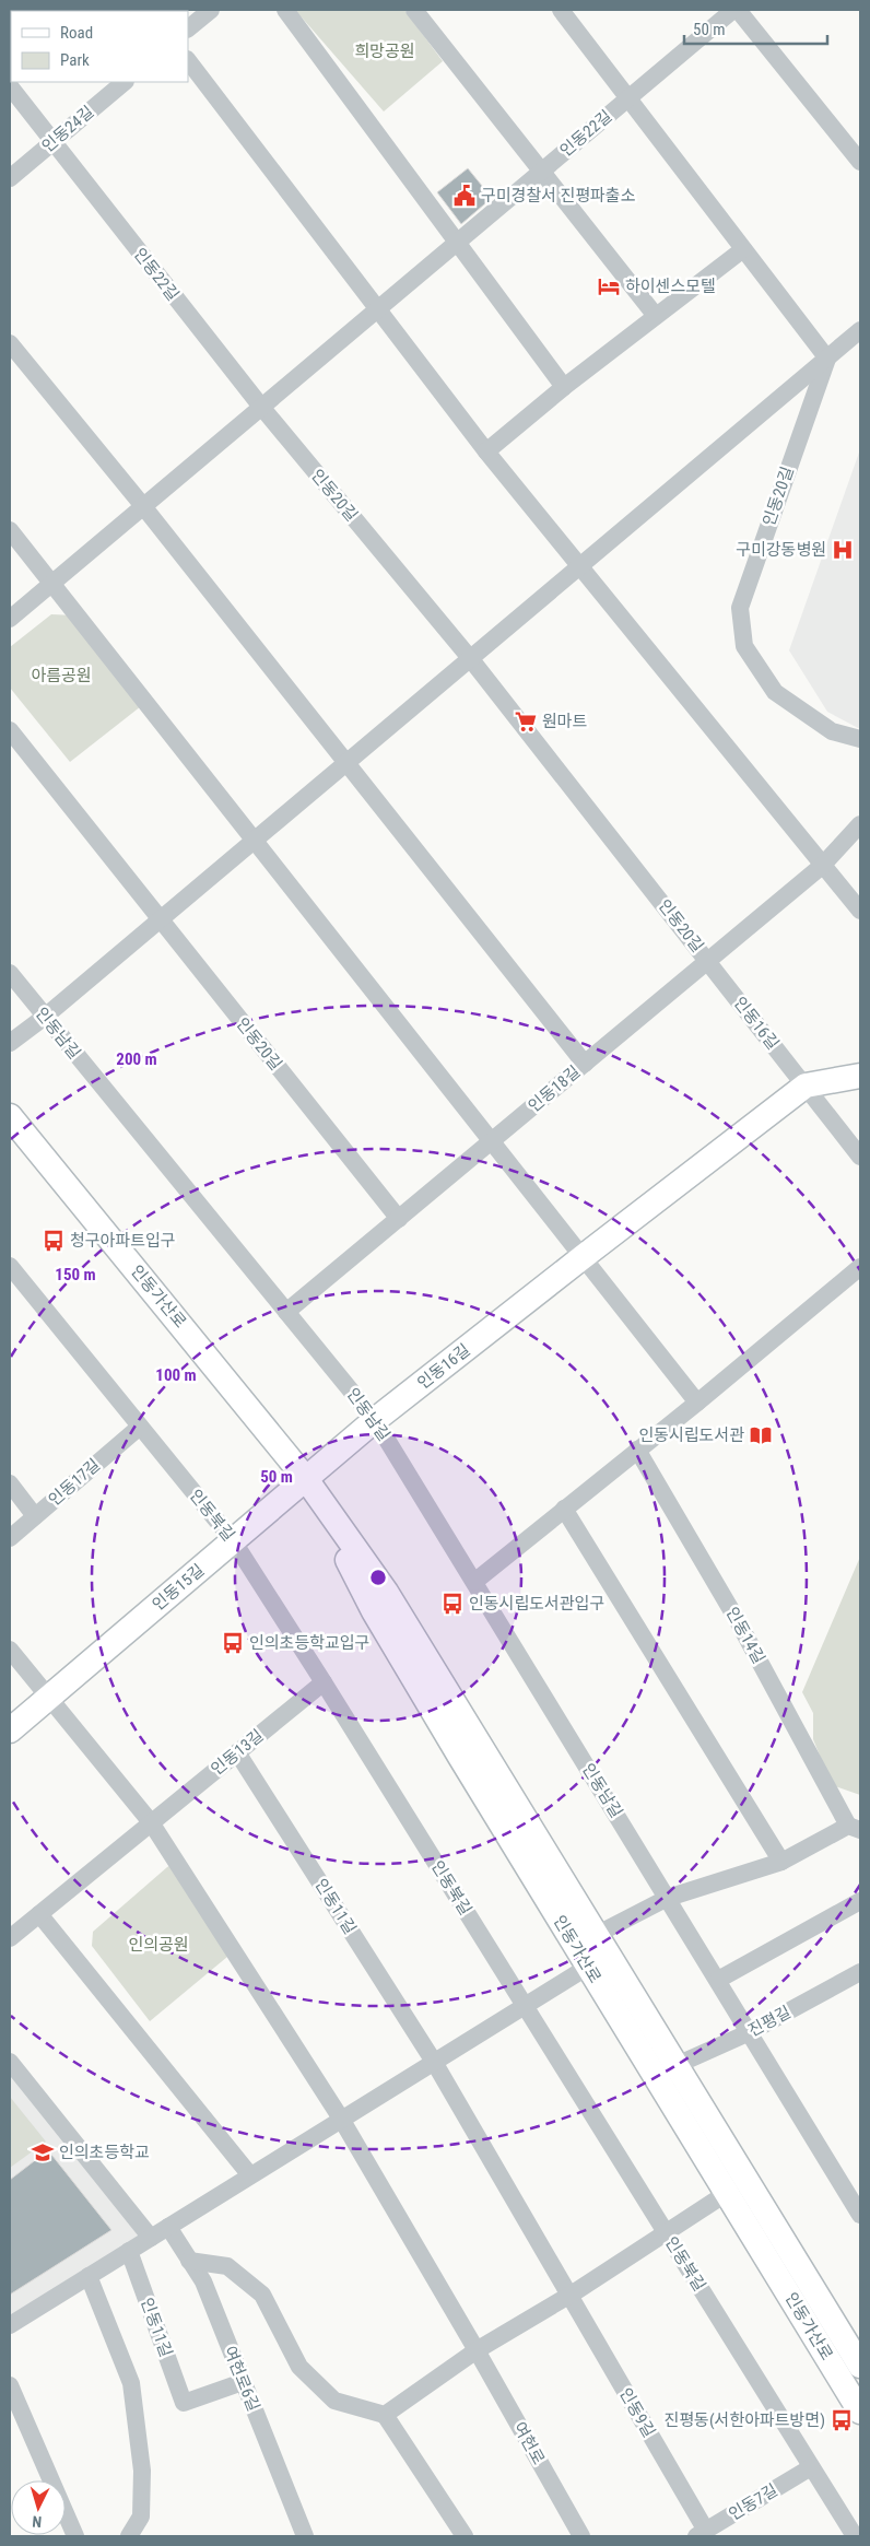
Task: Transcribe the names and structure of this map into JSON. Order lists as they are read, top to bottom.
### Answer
{
  "streets": {
    "main road": ["인동16길", "인동가산로", "인동15길"],
    "street": [
      "인동24길",
      "인동22길",
      "인동20길",
      "인동남길",
      "인동18길",
      "인동17길",
      "인동북길",
      "인동14길",
      "인동13길",
      "인동11길",
      "진평길",
      "여헌로6길",
      "인동9길",
      "여헌로",
      "인동7길"
    ]
  },
  "crossings": [
    ["인동24길", "인동22길"],
    ["인동22길", "인동20길"],
    ["인동20길", "인동16길"],
    ["인동20길", "인동18길"],
    ["인동16길", "인동남길"],
    ["인동16길", "인동18길"],
    ["인동16길", "인동가산로"],
    ["인동16길", "인동15길"],
    ["인동남길", "인동18길"],
    ["인동남길", "진평길"],
    ["인동가산로", "인동15길"],
    ["인동가산로", "진평길"],
    ["인동17길", "인동북길"],
    ["인동북길", "인동15길"],
    ["인동북길", "인동13길"],
    ["인동북길", "인동7길"],
    ["인동13길", "인동11길"],
    ["인동11길", "여헌로6길"],
    ["인동11길", "인동9길"],
    ["인동9길", "인동7길"]
  ],
  "parks": ["희망공원", "아름공원", "인의공원"],
  "places": {
    "public building": ["구미경찰서 진평파출소"],
    "hotel": ["하이센스모텔"],
    "hospital": ["구미강동병원"],
    "supermarket": ["원마트"],
    "bus stop": [
      "청구아파트입구",
      "인동시립도서관입구",
      "인의초등학교입구",
      "진평동(서한아파트방면)"
    ],
    "library": ["인동시립도서관"],
    "school or university": ["인의초등학교"]
  },
  "legend": ["Road", "Park"],
  "scale_bar": "50 m",
  "north": "bottom",
  "rings": [
    "200 m",
    "150 m",
    "100 m",
    "50 m"
  ]
}
